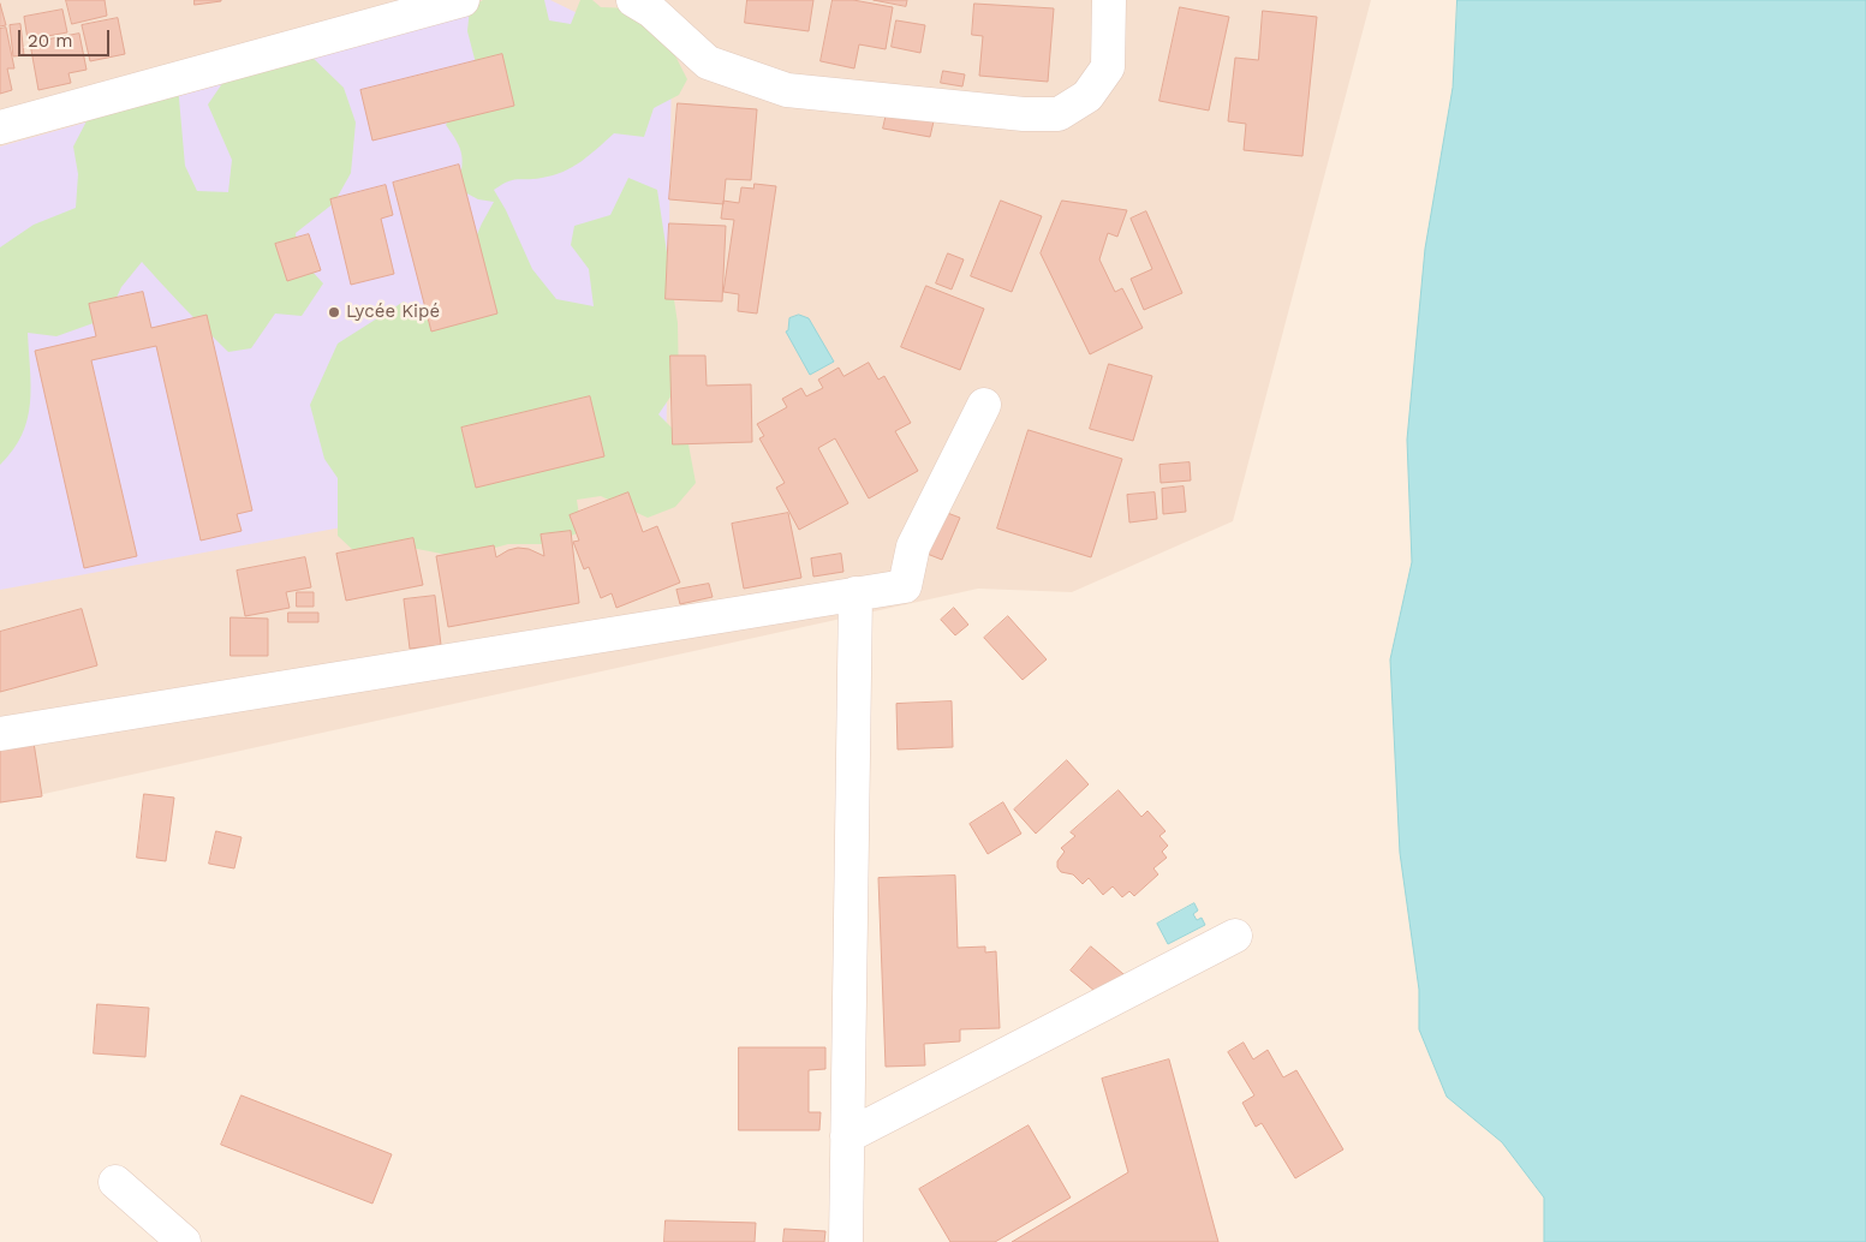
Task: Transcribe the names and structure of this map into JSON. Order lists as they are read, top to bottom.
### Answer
{
  "places": ["Lycée Kipé"],
  "scale_bar": "20 m"
}
